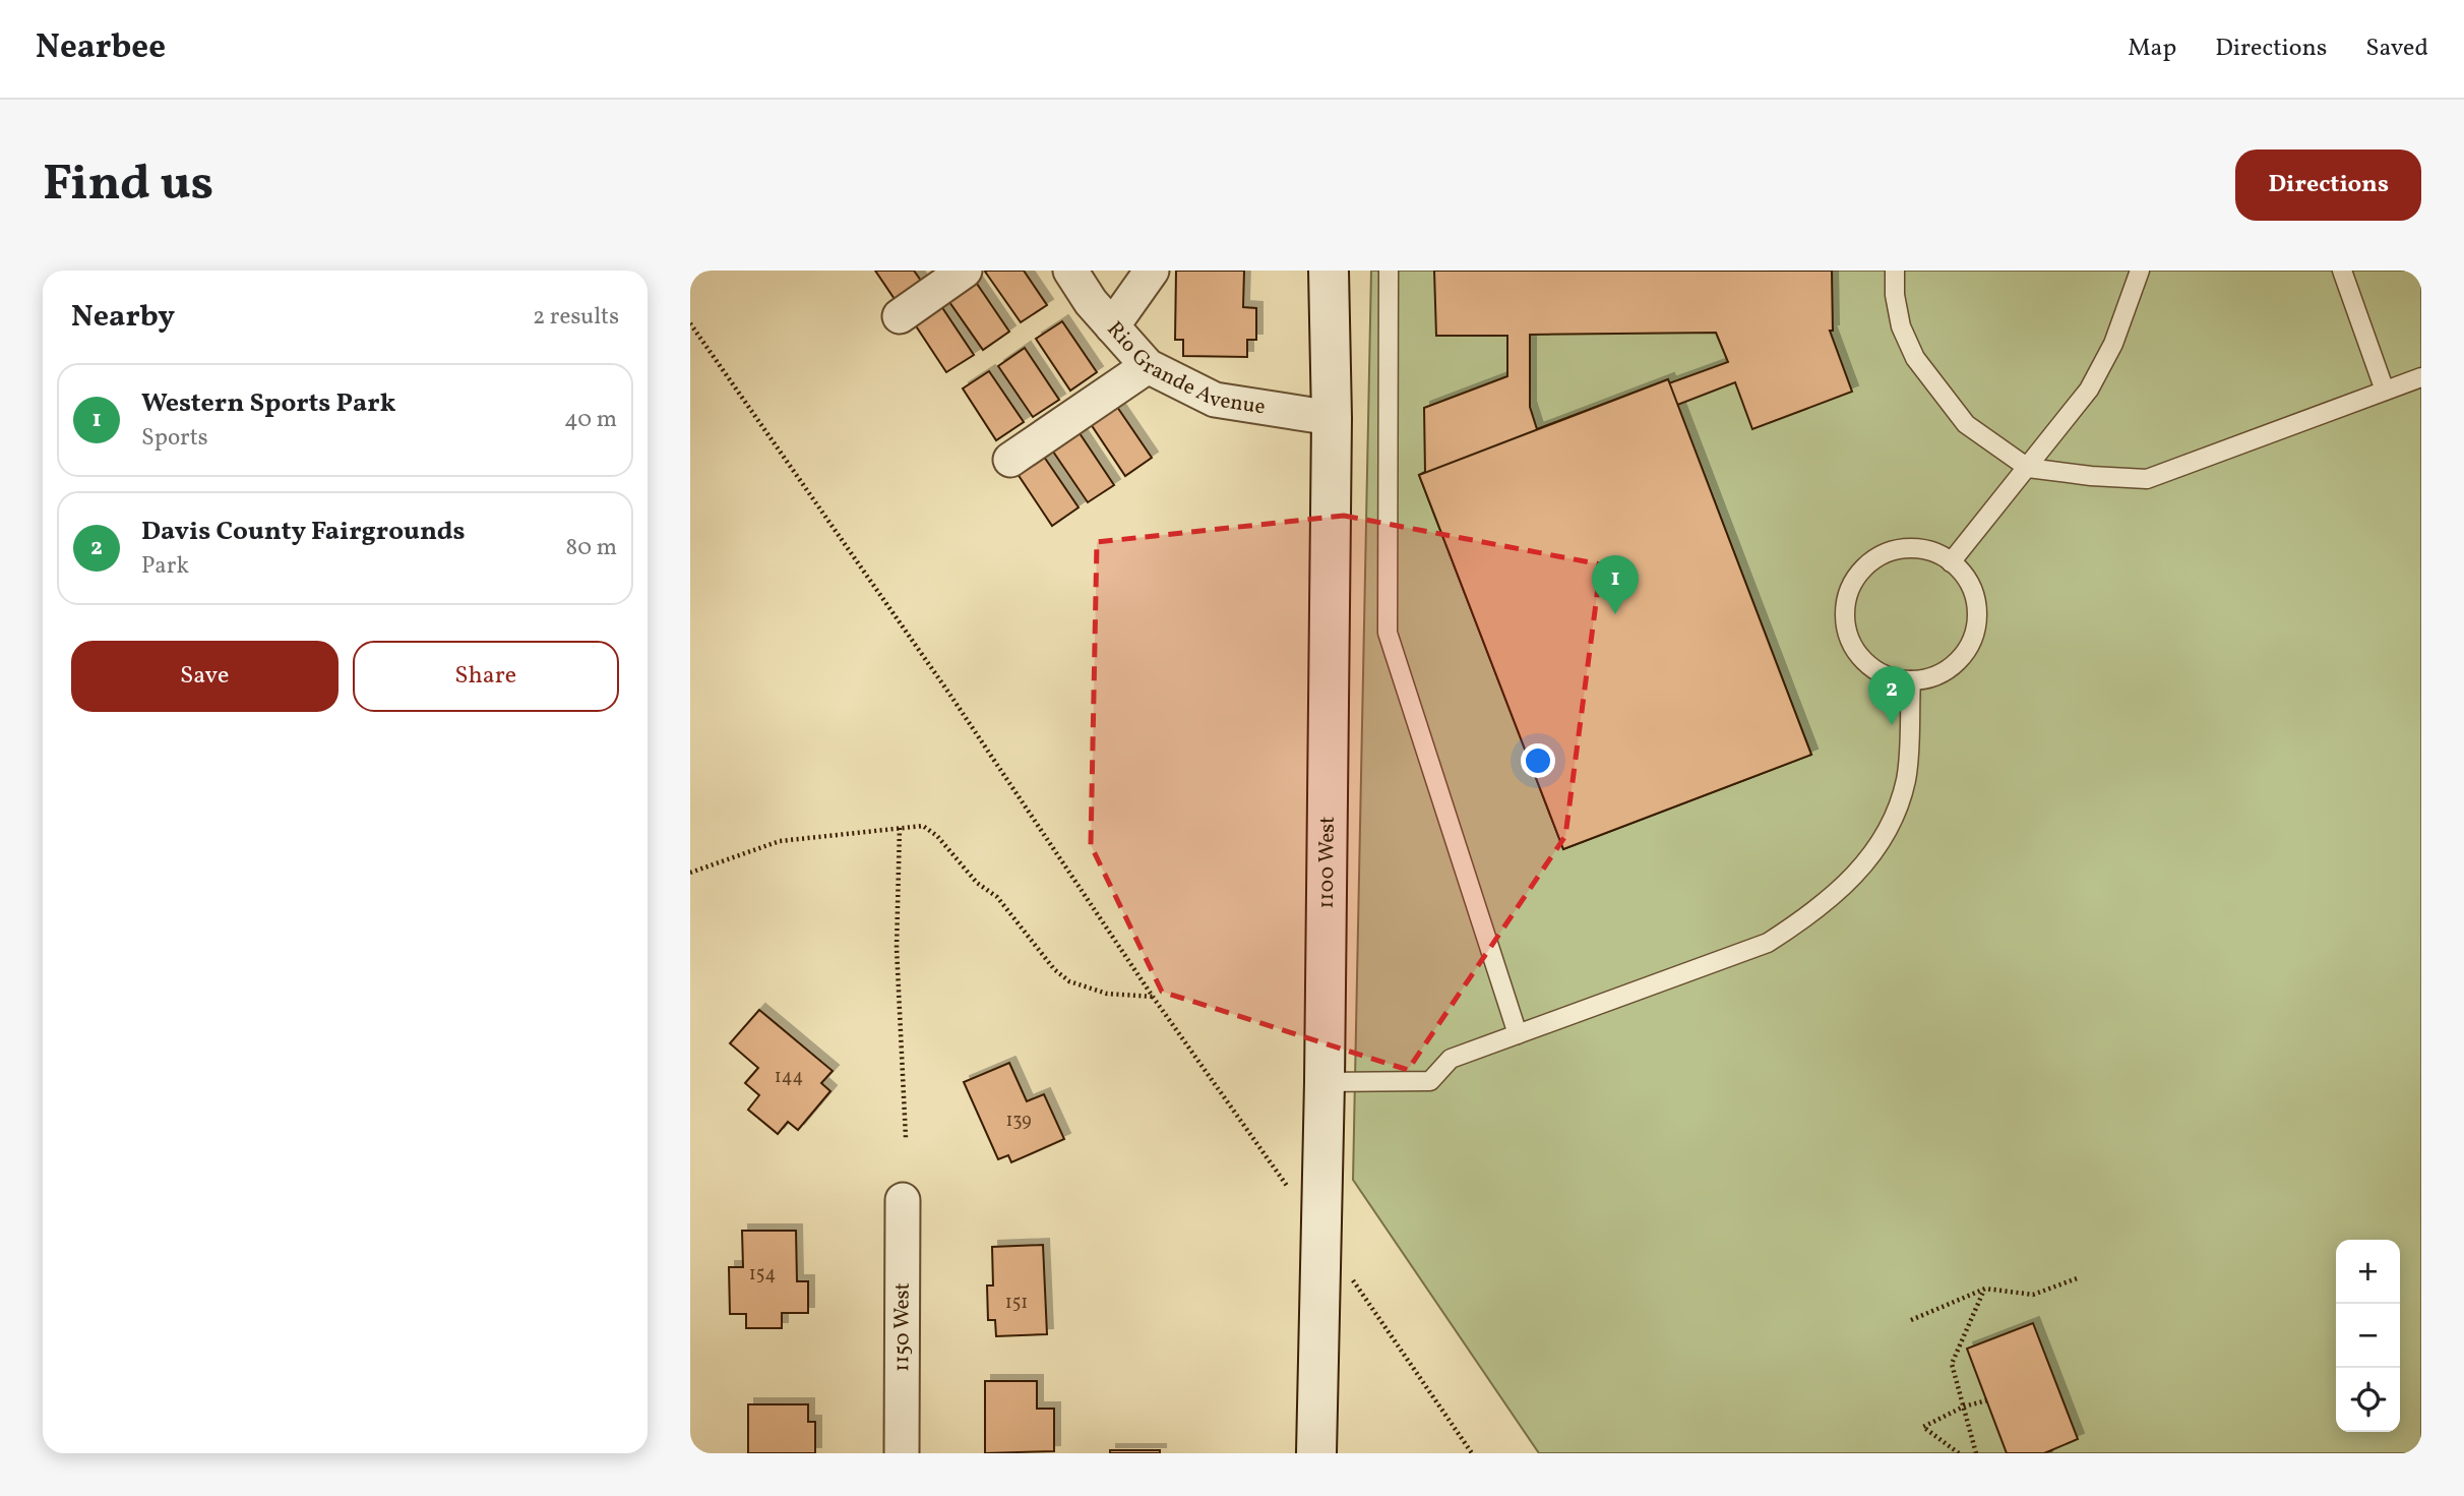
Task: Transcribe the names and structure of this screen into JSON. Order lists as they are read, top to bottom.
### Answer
{
  "streets": {
    "street": ["Rio Grande Avenue", "1100 West", "1150 West"]
  },
  "crossings": [
    ["Rio Grande Avenue", "1100 West"]
  ],
  "house_numbers": [
    "144",
    "139",
    "154",
    "151"
  ],
  "page": {
    "header": "Nearbee",
    "nav": ["Map", "Directions", "Saved"],
    "buttons": [
      "Directions",
      ["Save", "Share"]
    ],
    "title": "Find us",
    "heading": ["Nearby", "2 results"],
    "list": [
      {
        "mark": "1",
        "name": "Western Sports Park",
        "note": "Sports",
        "value": "40 m"
      },
      {
        "mark": "2",
        "name": "Davis County Fairgrounds",
        "note": "Park",
        "value": "80 m"
      }
    ],
    "pins": ["1", "2"],
    "map_buttons": ["+", "−"]
  }
}
